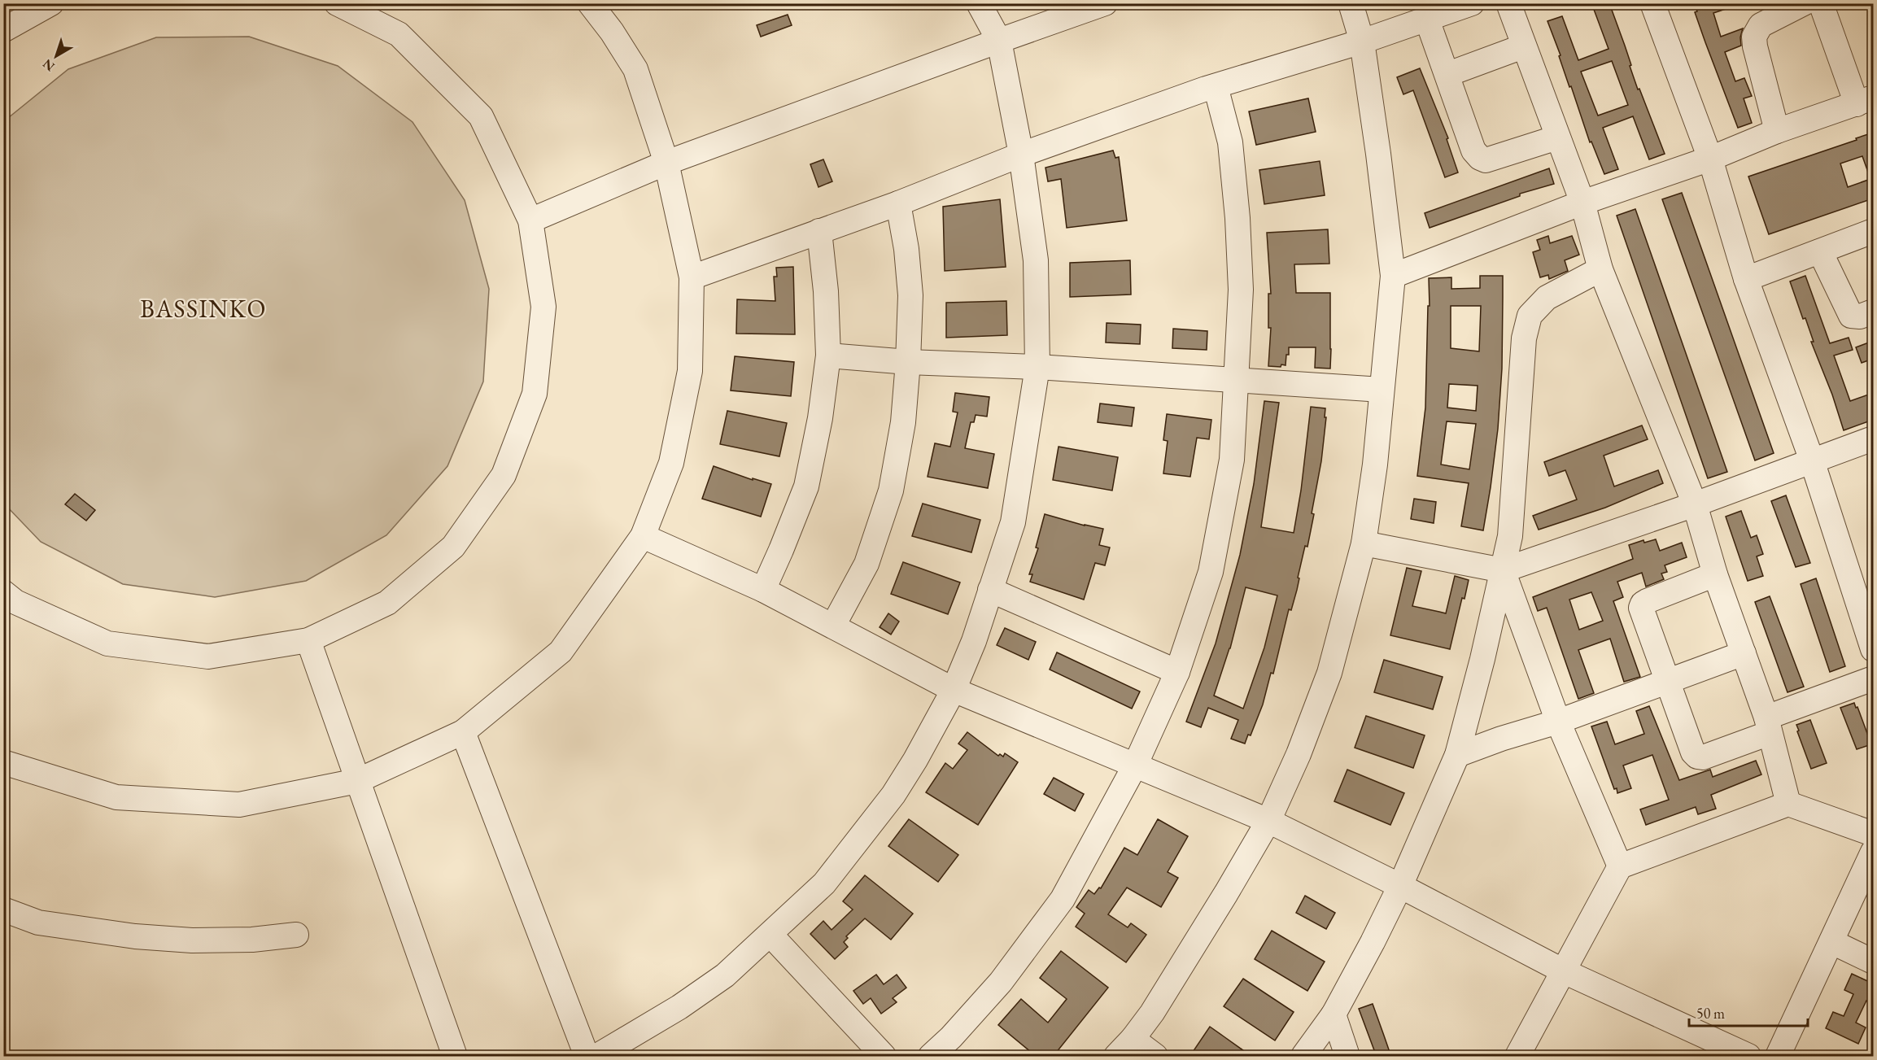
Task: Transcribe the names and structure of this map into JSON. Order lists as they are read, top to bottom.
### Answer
{
  "districts": ["BASSINKO"],
  "scale_bar": "50 m",
  "north": "bottom left"
}
